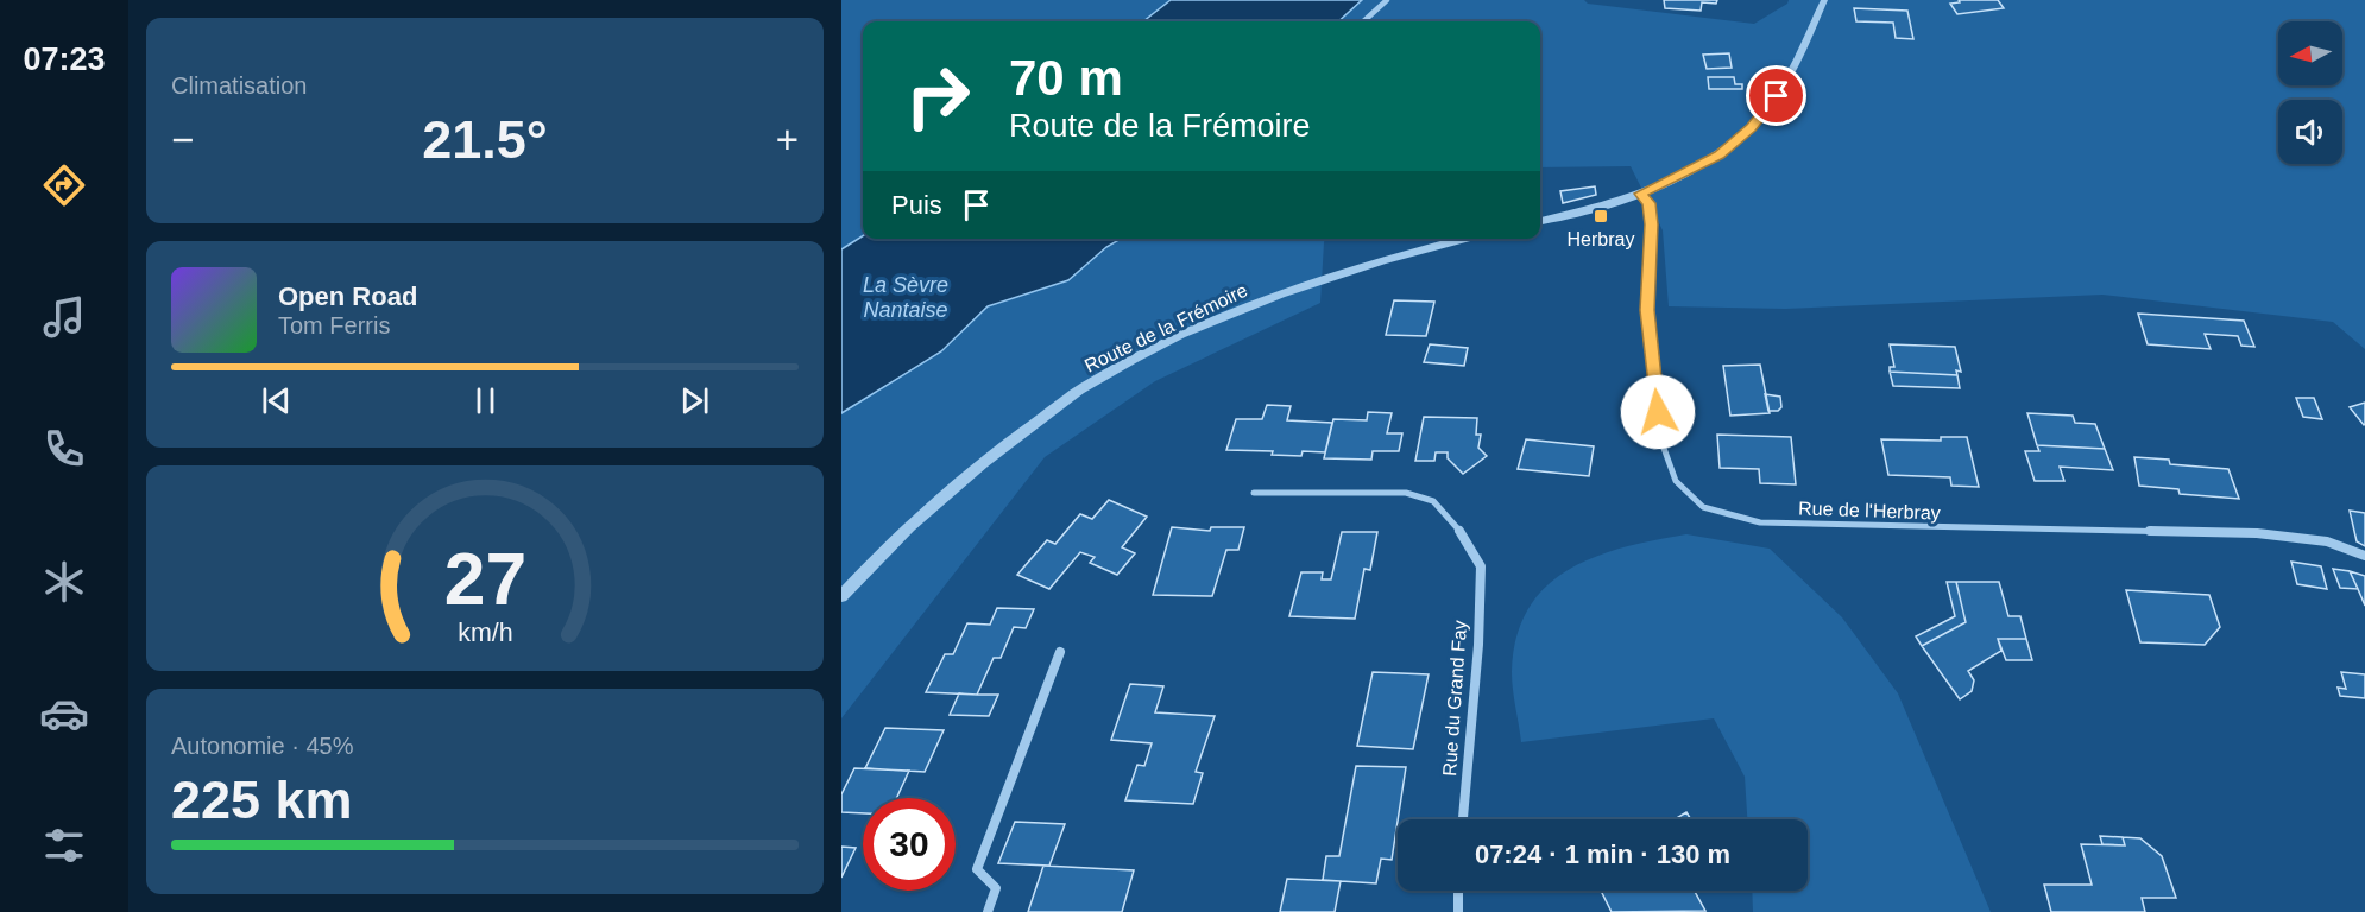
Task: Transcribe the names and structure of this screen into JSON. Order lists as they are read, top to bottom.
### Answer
{
  "streets": {
    "street": ["Route de la Frémoire", "Rue de l'Herbray", "Rue du Grand Fay"]
  },
  "water": ["La Sèvre Nantaise"],
  "places": {
    "transit": ["Herbray"]
  },
  "north": "left",
  "page": {
    "tabs": "07:23",
    "tile": [
      "Climatisation",
      ["Autonomie · 45%", "225 km"]
    ],
    "turn": ["70 m", "Route de la Frémoire"],
    "heat": ["−", "21.5°", "+"],
    "then": "Puis",
    "song": ["Open Road", "Tom Ferris"],
    "limit": "30",
    "trip": "07:24 · 1 min · 130 m",
    "gauge": ["27", "km/h"]
  }
}
